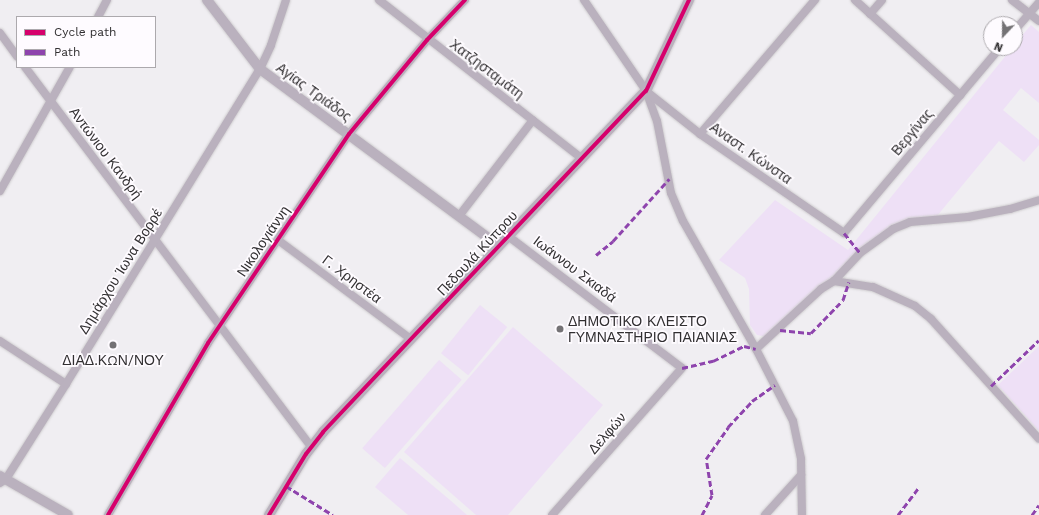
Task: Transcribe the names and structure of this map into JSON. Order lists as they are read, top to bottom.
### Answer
{
  "streets": {
    "street": [
      "Χατζησταμάτη",
      "Αγίας Τριάδος",
      "Βεργίνας",
      "Αντώνιου Κανδρή",
      "Αναστ. Κώνστα",
      "Νικολογιάννη",
      "Πεδουλά Κύπρου",
      "Ιωάννου Σκιαδά",
      "Δημάρχου Ίωνα Βορρέ",
      "Γ. Χρηστέα",
      "Δελφών"
    ]
  },
  "crossings": [
    ["Χατζησταμάτη", "Νικολογιάννη"],
    ["Χατζησταμάτη", "Πεδουλά Κύπρου"],
    ["Αγίας Τριάδος", "Νικολογιάννη"],
    ["Αγίας Τριάδος", "Πεδουλά Κύπρου"],
    ["Αγίας Τριάδος", "Δημάρχου Ίωνα Βορρέ"],
    ["Βεργίνας", "Αναστ. Κώνστα"],
    ["Αντώνιου Κανδρή", "Νικολογιάννη"],
    ["Αντώνιου Κανδρή", "Πεδουλά Κύπρου"],
    ["Αντώνιου Κανδρή", "Δημάρχου Ίωνα Βορρέ"],
    ["Αναστ. Κώνστα", "Πεδουλά Κύπρου"],
    ["Νικολογιάννη", "Γ. Χρηστέα"],
    ["Πεδουλά Κύπρου", "Ιωάννου Σκιαδά"],
    ["Πεδουλά Κύπρου", "Γ. Χρηστέα"],
    ["Ιωάννου Σκιαδά", "Δελφών"]
  ],
  "places": ["ΔΗΜΟΤΙΚΟ ΚΛΕΙΣΤΟ ΓΥΜΝΑΣΤΗΡΙΟ ΠΑΙΑΝΙΑΣ", "ΔΙΑΔ.ΚΩΝ/ΝΟΥ"],
  "legend": ["Cycle path", "Path"],
  "north": "bottom"
}
